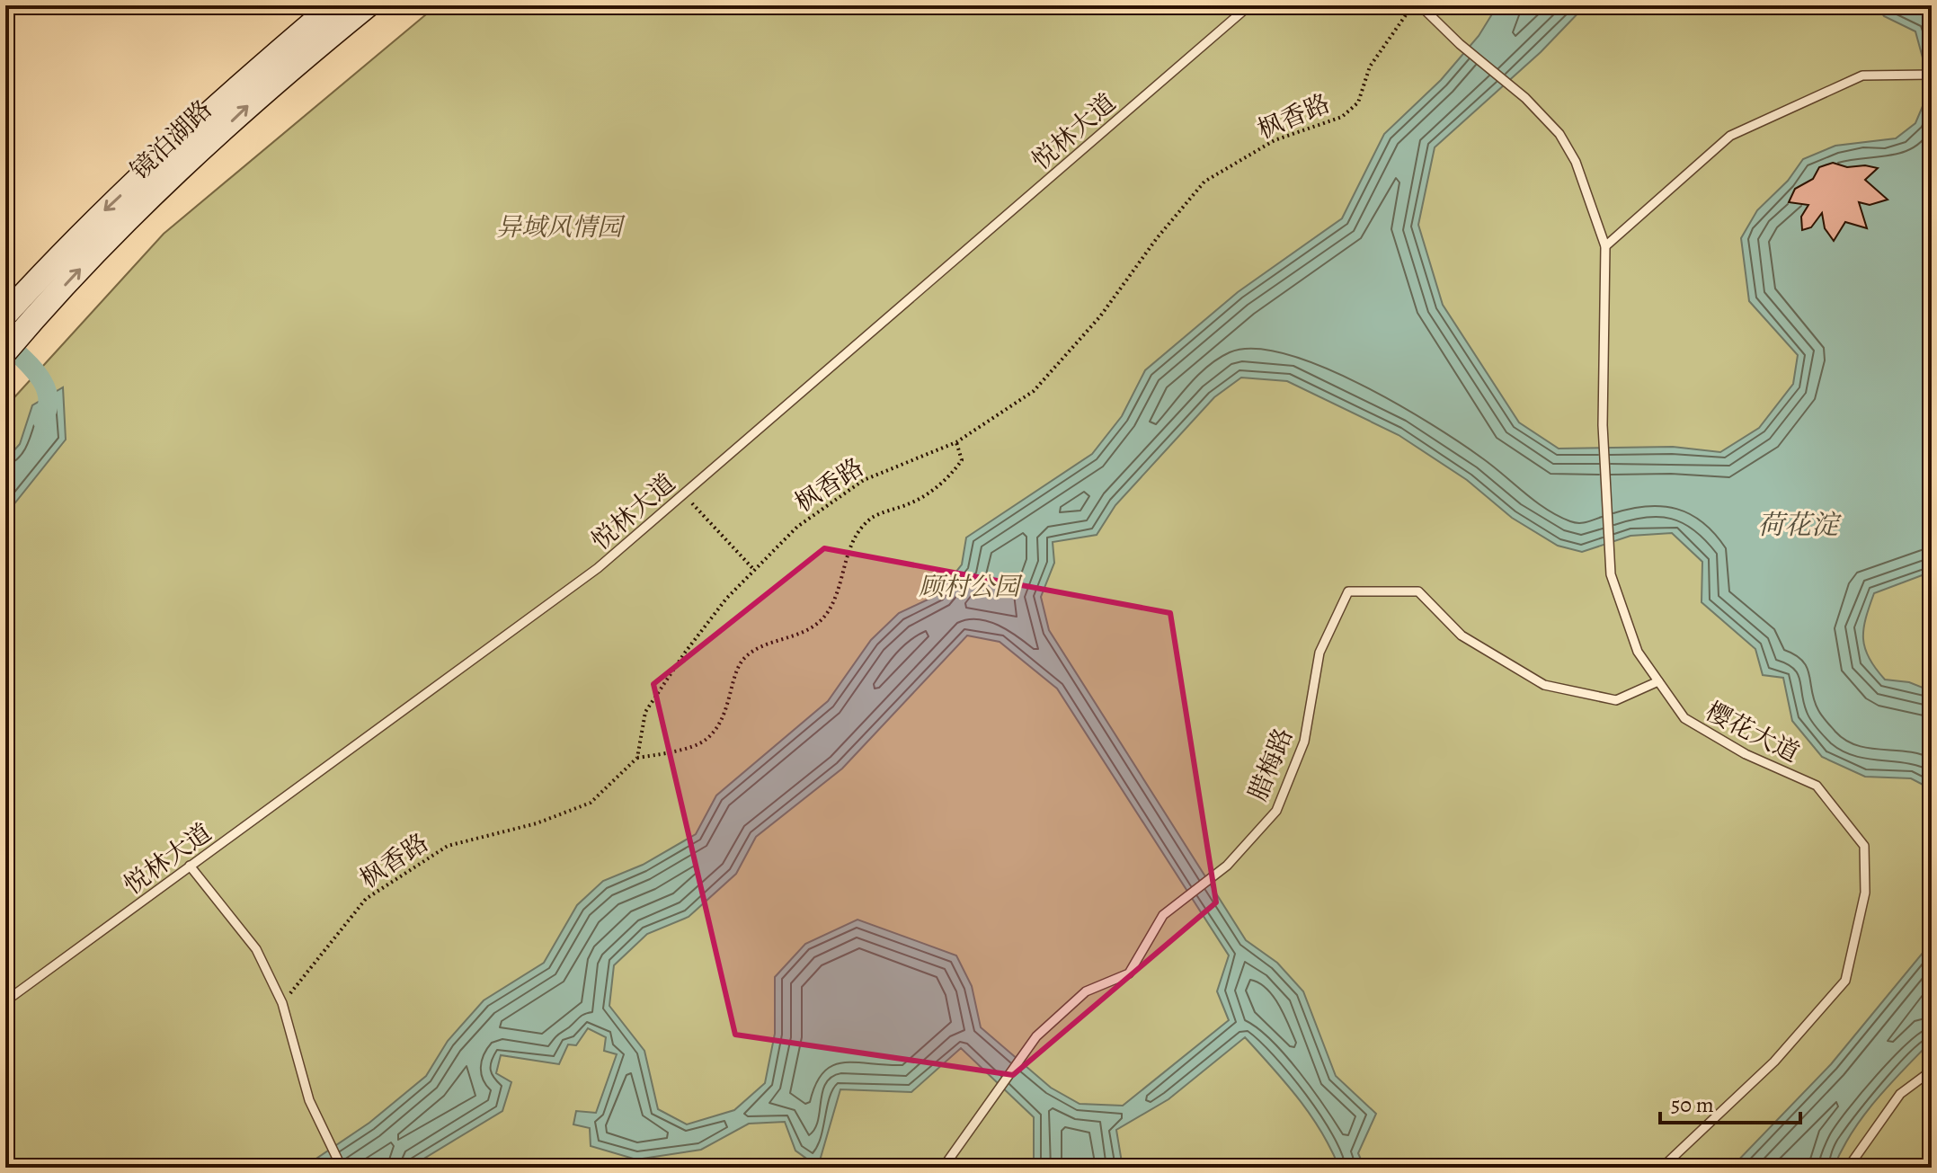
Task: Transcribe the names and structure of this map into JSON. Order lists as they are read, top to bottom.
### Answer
{
  "streets": {
    "street": ["镜泊湖路"],
    "lane": ["悦林大道", "樱花大道", "腊梅路"],
    "path": ["枫香路"]
  },
  "crossings": [
    ["樱花大道", "腊梅路"]
  ],
  "water": ["荷花淀"],
  "parks": ["异域风情园", "顾村公园"],
  "scale_bar": "50 m"
}
